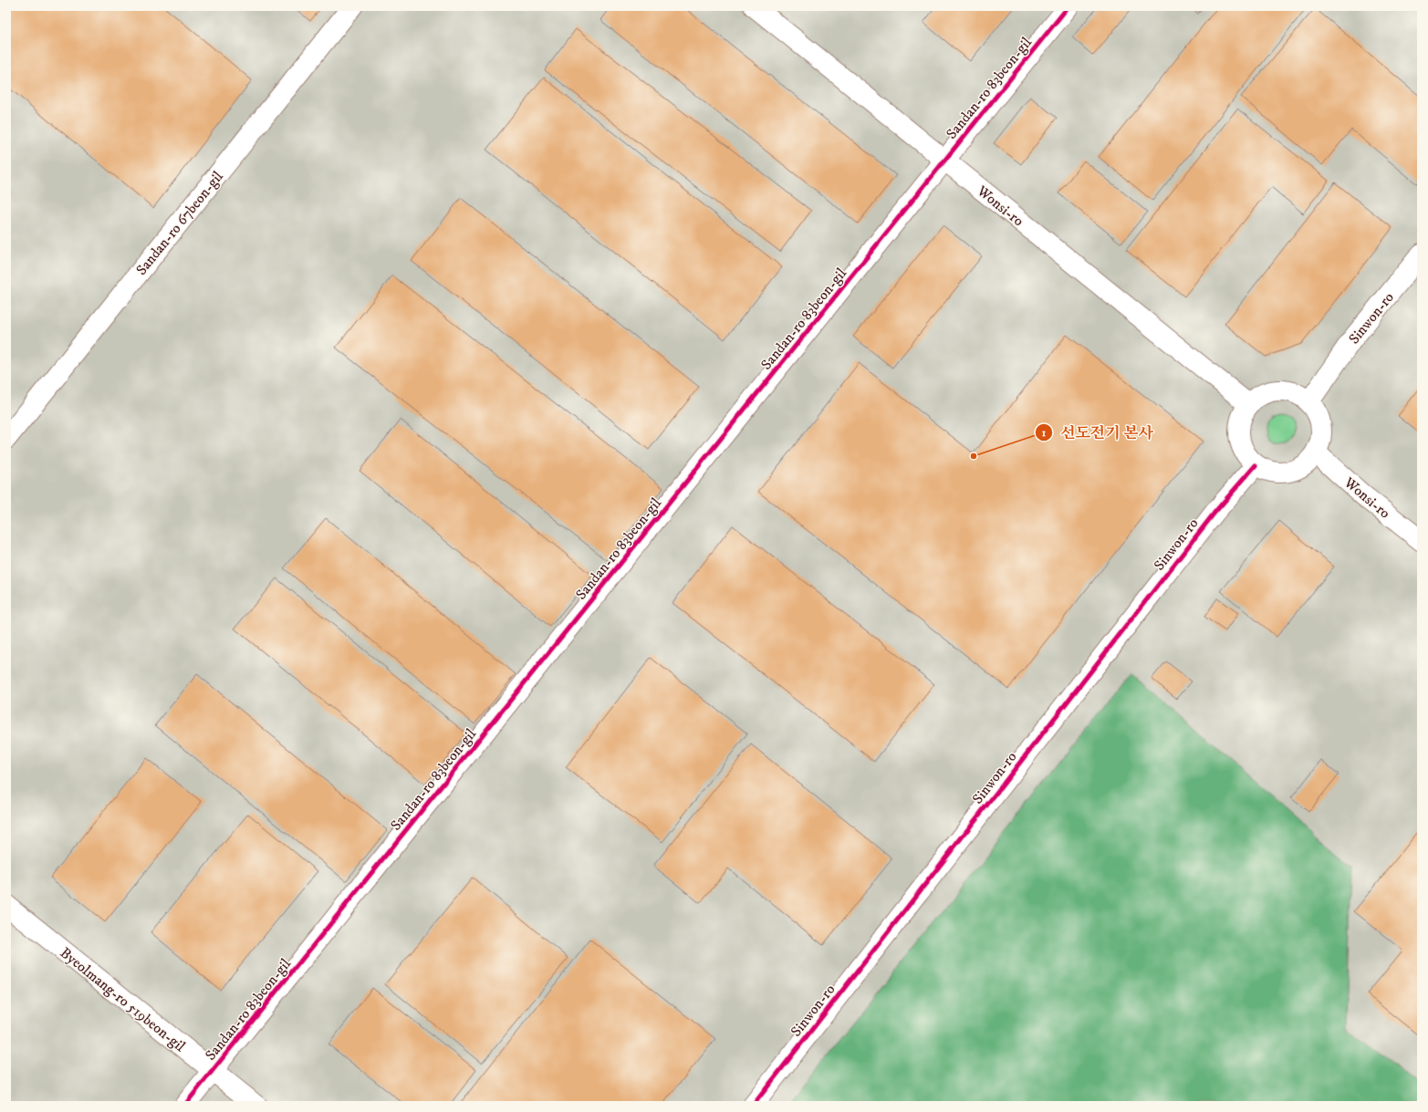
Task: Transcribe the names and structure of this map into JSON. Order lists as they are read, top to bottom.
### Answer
{
  "streets": {
    "street": [
      "Sandan-ro 83beon-gil",
      "Wonsi-ro",
      "Sandan-ro 67beon-gil",
      "Sinwon-ro",
      "Byeolmang-ro 519beon-gil"
    ]
  },
  "crossings": [
    ["Sandan-ro 83beon-gil", "Wonsi-ro"],
    ["Sandan-ro 83beon-gil", "Byeolmang-ro 519beon-gil"],
    ["Wonsi-ro", "Sinwon-ro"]
  ],
  "places": ["선도전기 본사"]
}
